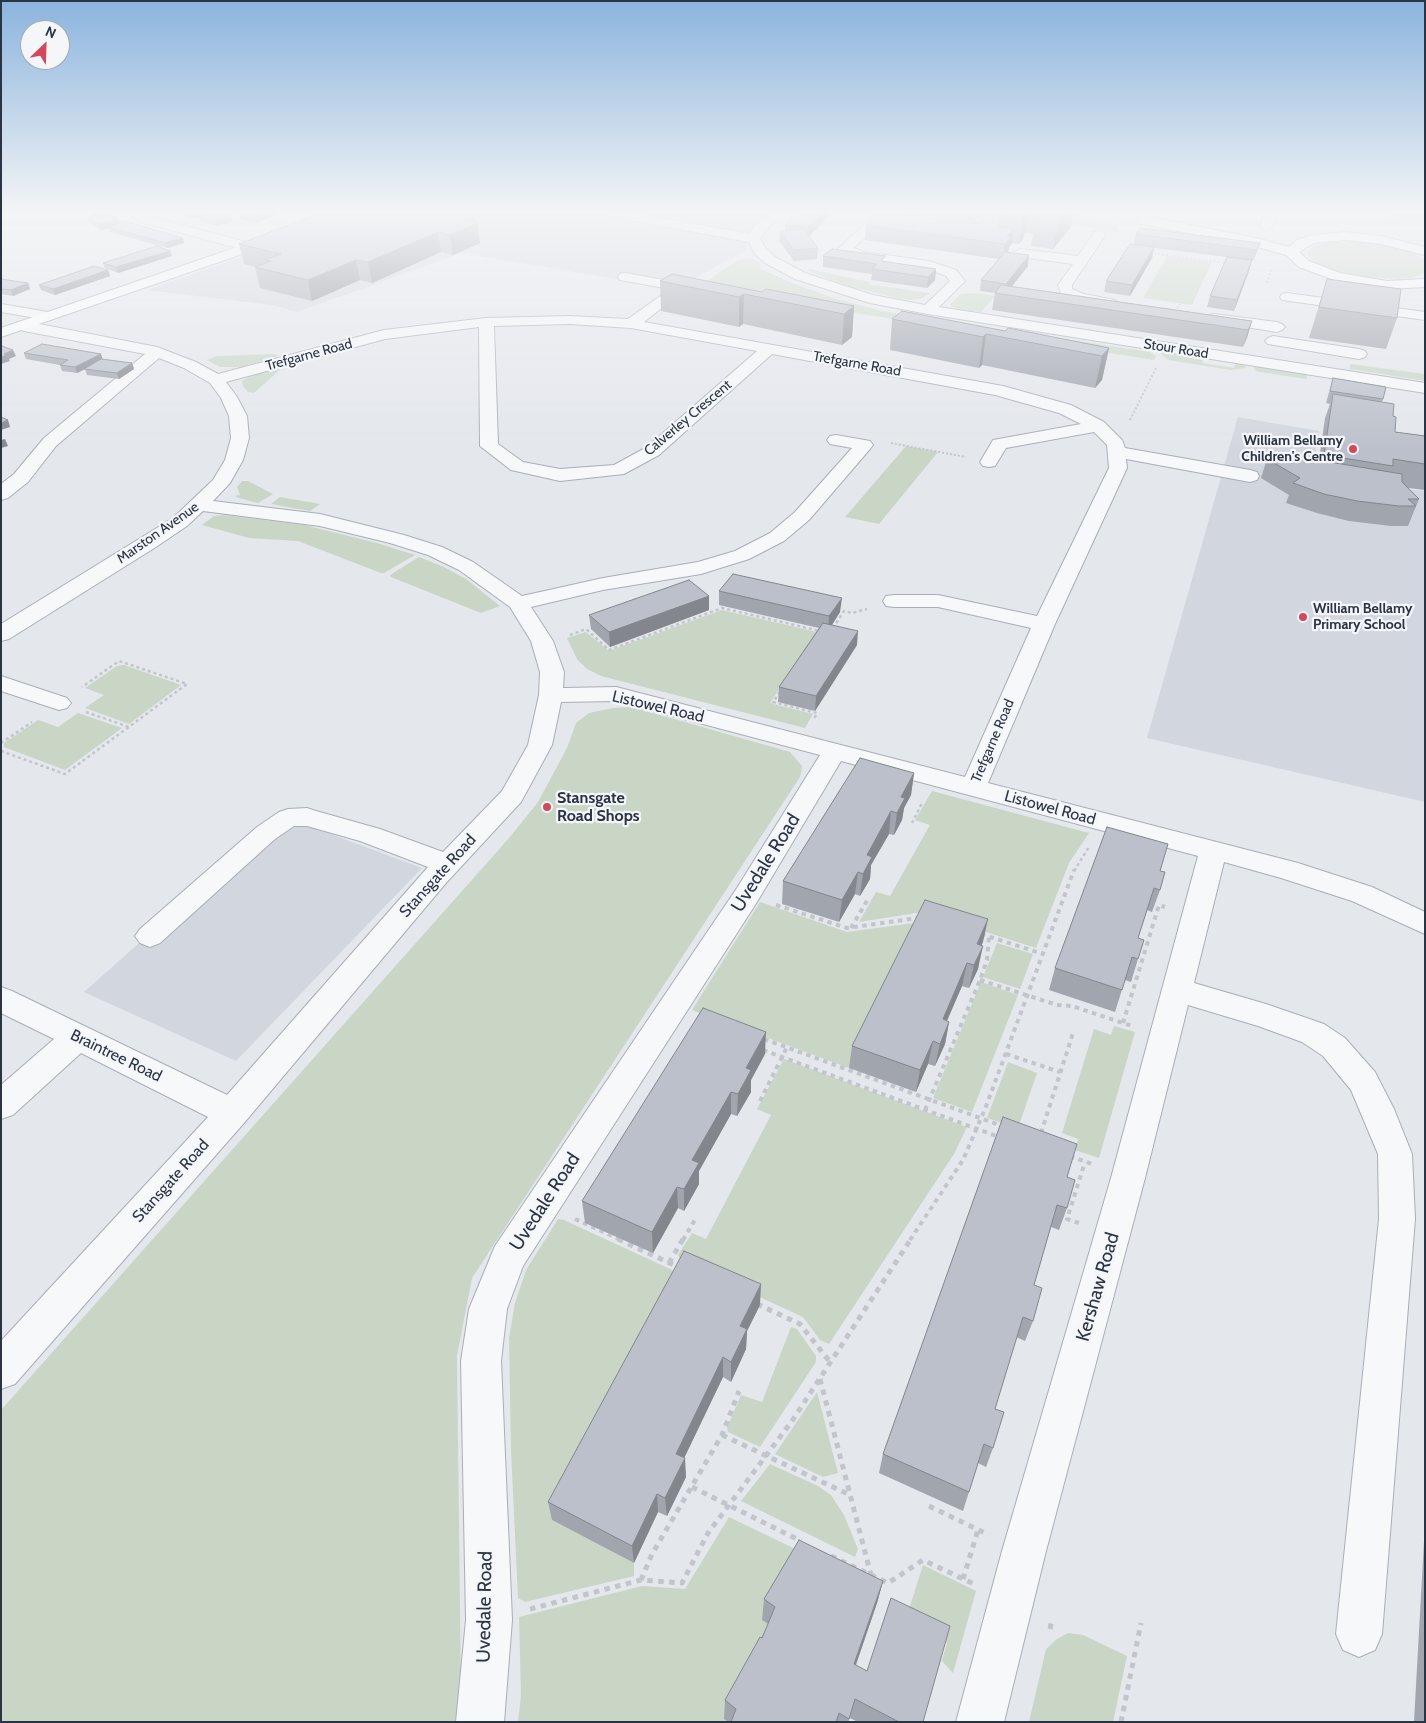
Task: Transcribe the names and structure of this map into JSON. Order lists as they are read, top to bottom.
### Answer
{
  "streets": {
    "street": [
      "Stour Road",
      "Trefgarne Road",
      "Calverley Crescent",
      "Marston Avenue",
      "Listowel Road",
      "Uvedale Road",
      "Stansgate Road",
      "Braintree Road",
      "Kershaw Road"
    ]
  },
  "crossings": [
    ["Trefgarne Road", "Calverley Crescent"],
    ["Trefgarne Road", "Marston Avenue"],
    ["Trefgarne Road", "Listowel Road"],
    ["Marston Avenue", "Stansgate Road"],
    ["Listowel Road", "Uvedale Road"],
    ["Listowel Road", "Stansgate Road"],
    ["Listowel Road", "Kershaw Road"],
    ["Stansgate Road", "Braintree Road"]
  ],
  "places": ["William Bellamy Children's Centre", "William Bellamy Primary School", "Stansgate Road Shops"],
  "north": "top right"
}
